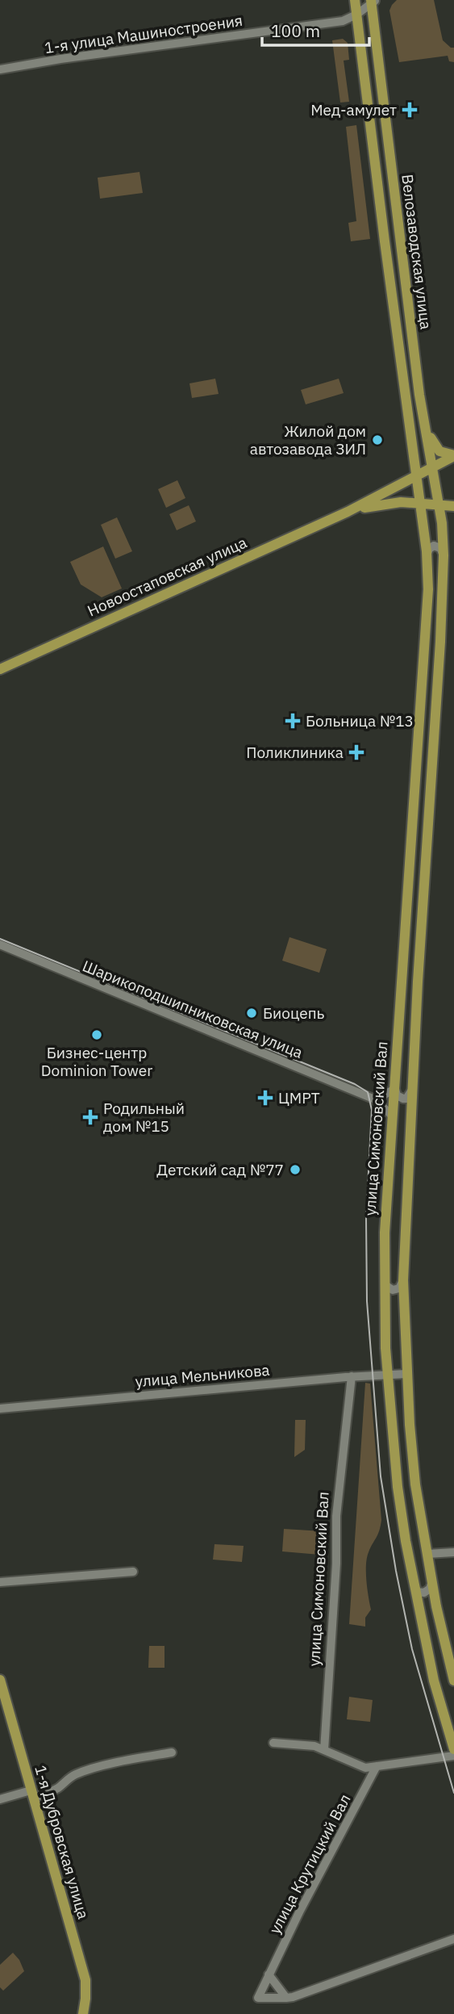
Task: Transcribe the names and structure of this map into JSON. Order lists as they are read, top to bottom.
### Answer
{
  "streets": {
    "main road": [
      "Велозаводская улица",
      "Новоостаповская улица",
      "улица Симоновский Вал",
      "1-я Дубровская улица"
    ],
    "street": [
      "1-я улица Машиностроения",
      "Шарикоподшипниковская улица",
      "улица Мельникова",
      "улица Крутицкий Вал"
    ]
  },
  "crossings": [
    ["1-я улица Машиностроения", "Велозаводская улица"],
    ["Велозаводская улица", "Новоостаповская улица"],
    ["Велозаводская улица", "улица Симоновский Вал"],
    ["Новоостаповская улица", "улица Симоновский Вал"],
    ["улица Симоновский Вал", "улица Мельникова"]
  ],
  "places": {
    "health": [
      "Мед-амулет",
      "Больница №13",
      "Поликлиника",
      "ЦМРТ",
      "Родильный дом №15"
    ],
    "other": [
      "Жилой дом автозавода ЗИЛ",
      "Биоцепь",
      "Бизнес-центр Dominion Tower",
      "Детский сад №77"
    ]
  },
  "scale_bar": "100 m"
}
